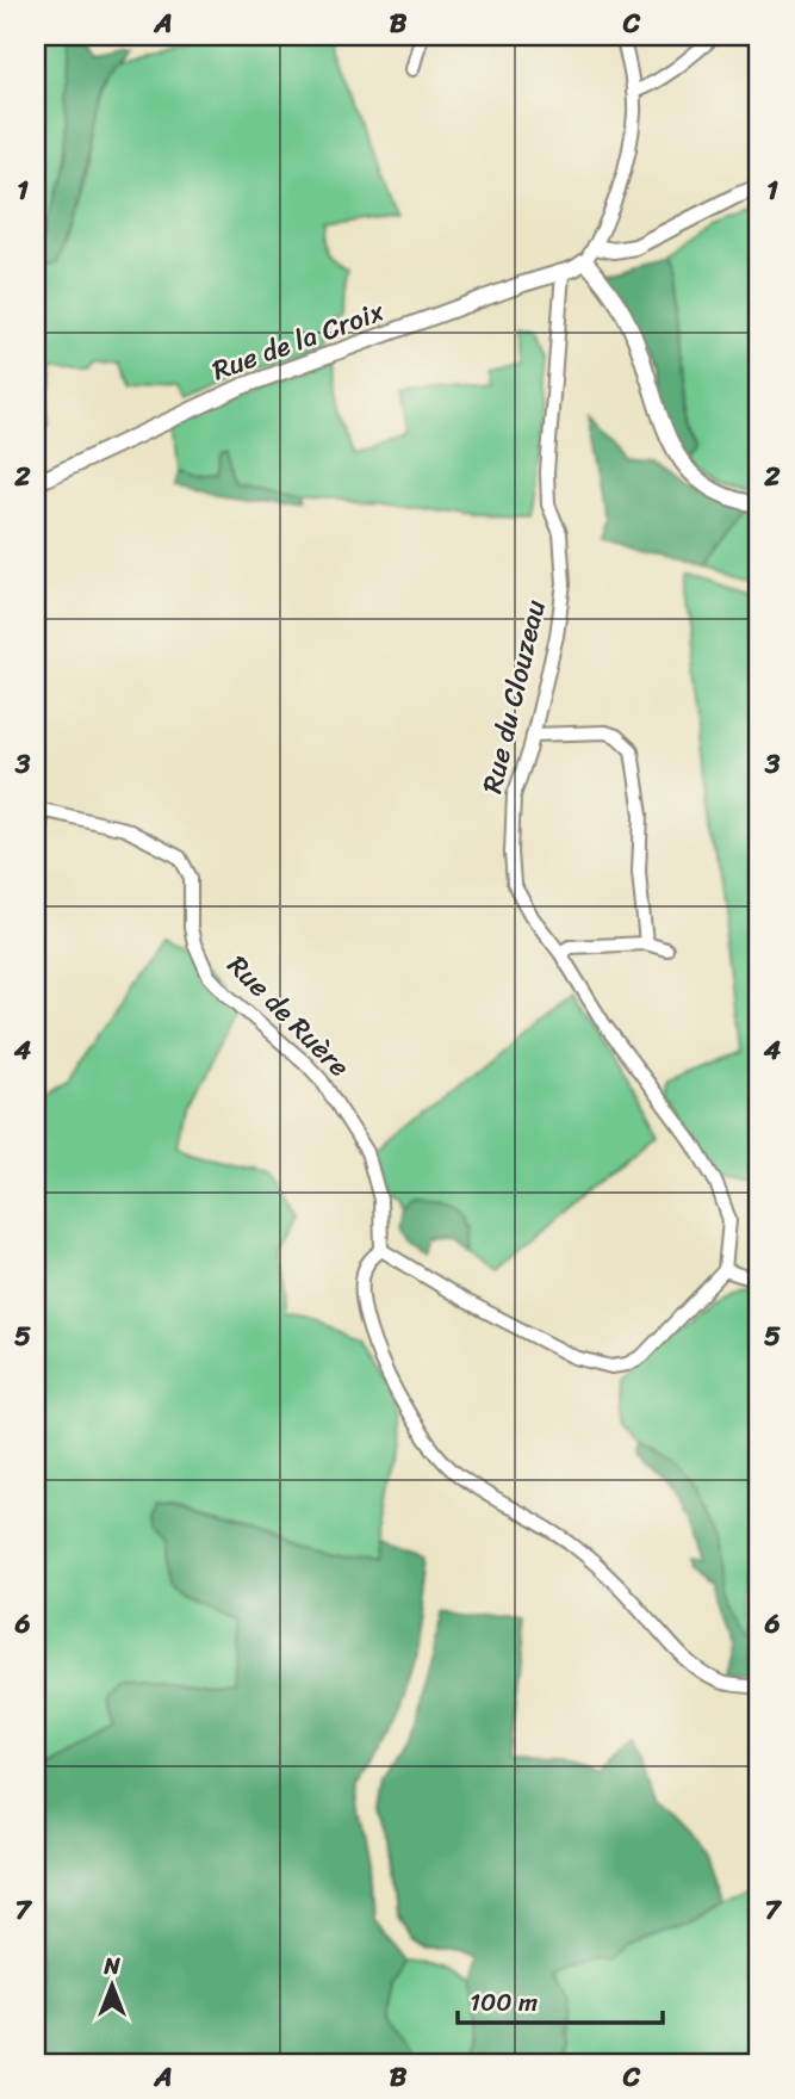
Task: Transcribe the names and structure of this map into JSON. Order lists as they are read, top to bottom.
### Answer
{
  "streets": {
    "street": ["Rue de la Croix", "Rue du Clouzeau", "Rue de Ruère"]
  },
  "crossings": [
    ["Rue de la Croix", "Rue du Clouzeau"]
  ],
  "scale_bar": "100 m",
  "north": "top",
  "grid": {
    "columns": ["A", "B", "C"],
    "rows": [
      "1",
      "2",
      "3",
      "4",
      "5",
      "6",
      "7"
    ]
  }
}
